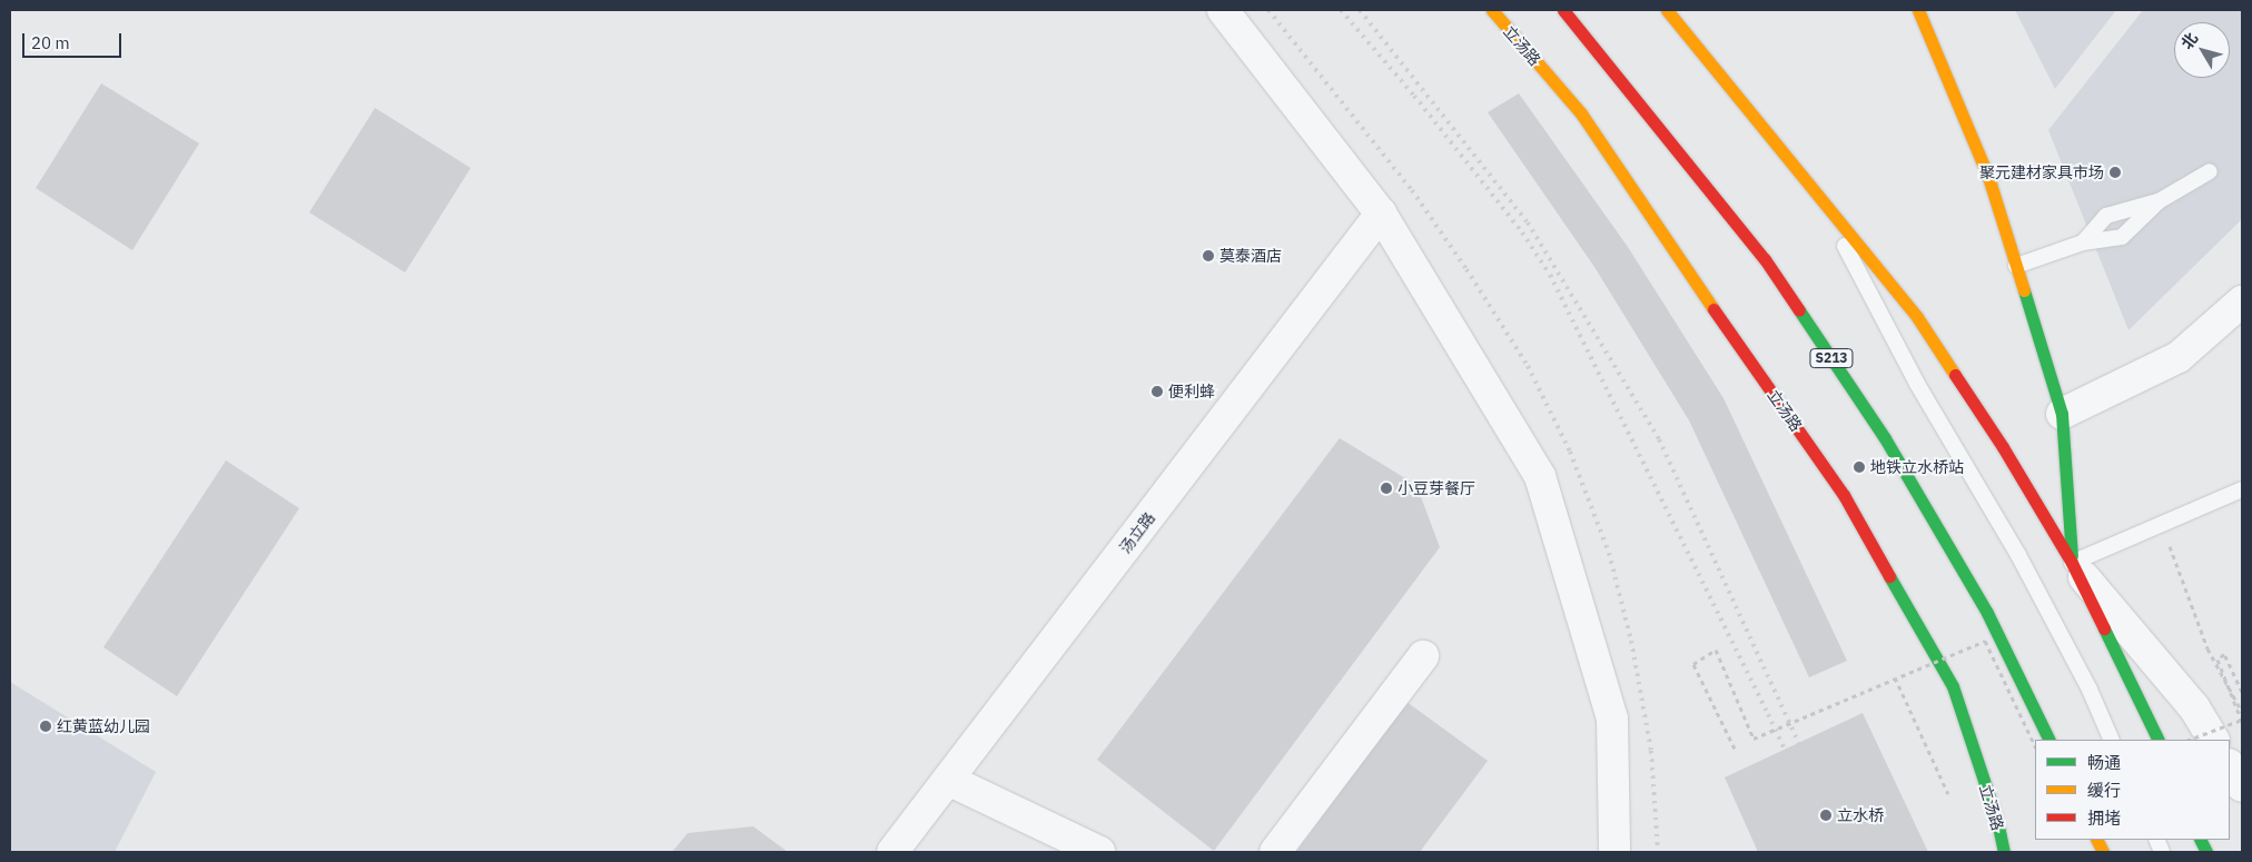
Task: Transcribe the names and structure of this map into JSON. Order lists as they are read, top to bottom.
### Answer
{
  "streets": {
    "main road": ["立汤路", "S213"],
    "street": ["汤立路"]
  },
  "places": [
    "聚元建材家具市场",
    "莫泰酒店",
    "便利蜂",
    "地铁立水桥站",
    "小豆芽餐厅",
    "红黄蓝幼儿园",
    "立水桥"
  ],
  "legend": ["畅通", "缓行", "拥堵"],
  "scale_bar": "20 m",
  "north": "top left"
}
